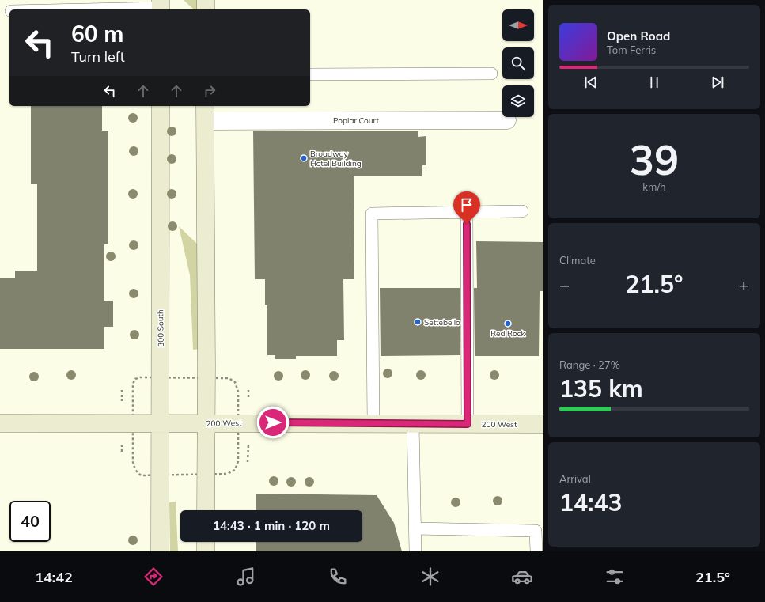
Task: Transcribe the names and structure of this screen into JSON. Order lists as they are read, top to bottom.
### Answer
{
  "streets": {
    "street": ["Poplar Court", "300 South", "200 West"]
  },
  "crossings": [
    ["300 South", "200 West"]
  ],
  "places": ["Broadway Hotel Building", "Settebello", "Red Rock"],
  "north": "right",
  "page": {
    "turn": ["60 m", "Turn left"],
    "song": ["Open Road", "Tom Ferris"],
    "tile": [
      ["39", "km/h"],
      "Climate",
      ["Range · 27%", "135 km"],
      ["Arrival", "14:43"]
    ],
    "heat": ["−", "21.5°", "+"],
    "limit": "40",
    "trip": "14:43 · 1 min · 120 m",
    "tabs": ["14:42", "21.5°"]
  }
}
